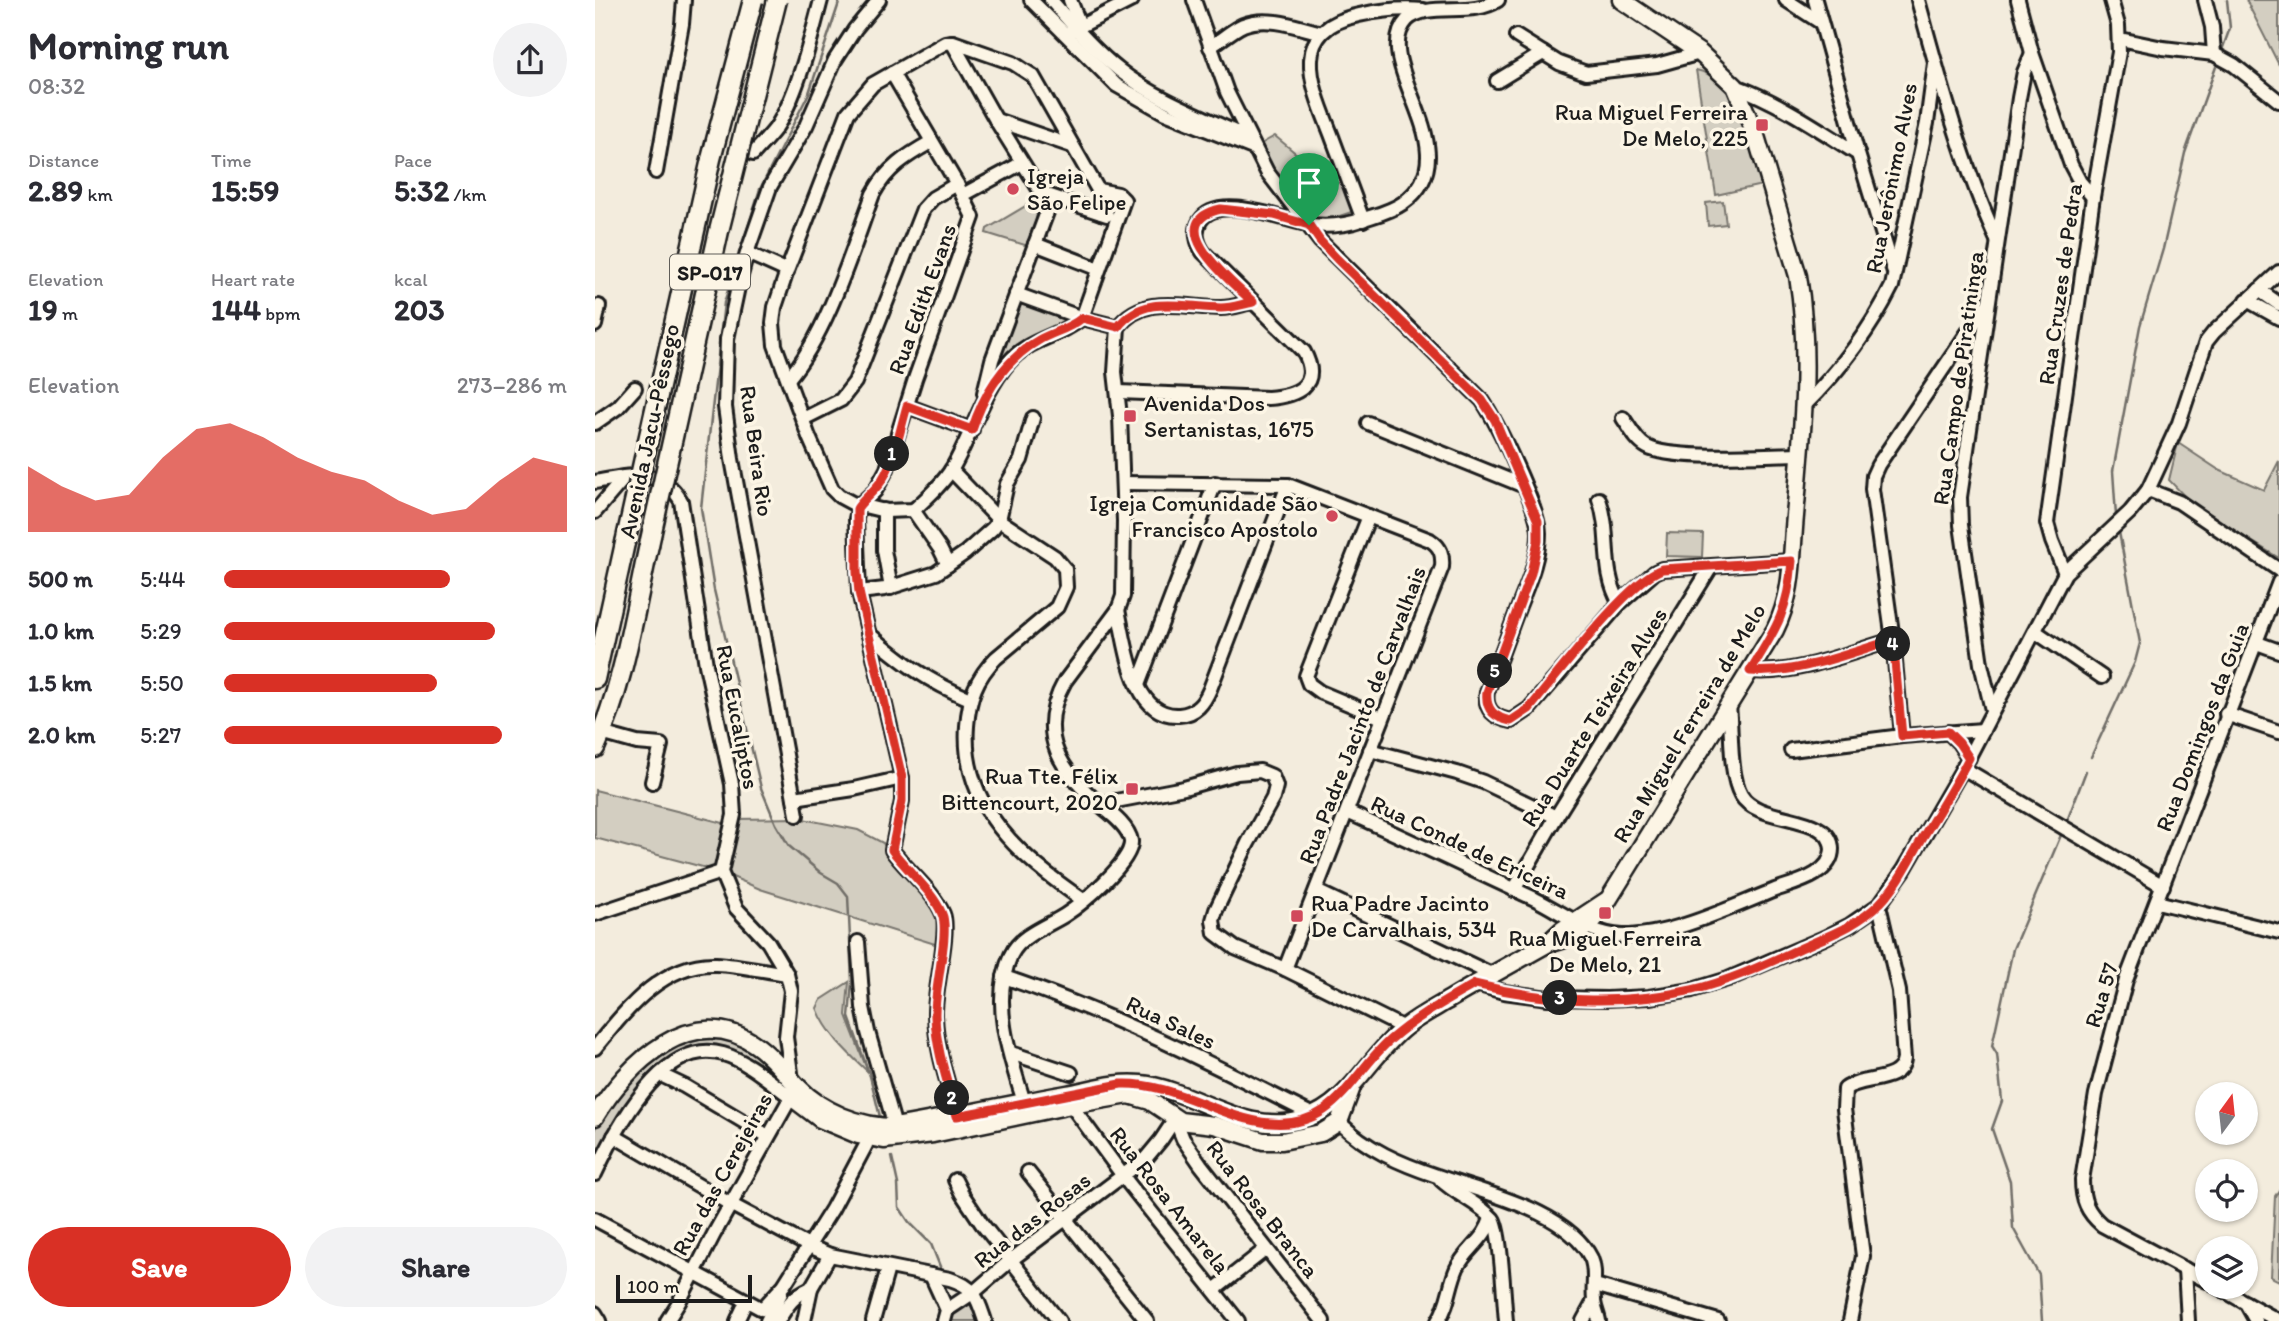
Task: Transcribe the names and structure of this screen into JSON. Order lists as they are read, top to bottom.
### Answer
{
  "streets": {
    "highway": ["SP-017", "Avenida Jacu-Pêssego"],
    "main road": ["Rua Miguel Ferreira de Melo"],
    "street": [
      "Rua Jerônimo Alves",
      "Rua Cruzes de Pedra",
      "Rua Edith Evans",
      "Rua Campo de Piratininga",
      "Rua Beira Rio",
      "Rua Padre Jacinto de Carvalhais",
      "Rua Eucaliptos",
      "Rua Duarte Teixeira Alves",
      "Rua Domingos da Guia",
      "Rua Conde de Ericeira",
      "Rua 57",
      "Rua Sales",
      "Rua das Cerejeiras",
      "Rua Rosa Amarela",
      "Rua Rosa Branca",
      "Rua das Rosas"
    ]
  },
  "crossings": [
    ["Rua Jerônimo Alves", "Rua Miguel Ferreira de Melo"],
    ["Rua Padre Jacinto de Carvalhais", "Rua Conde de Ericeira"],
    ["Rua Duarte Teixeira Alves", "Rua Conde de Ericeira"],
    ["Rua Miguel Ferreira de Melo", "Rua Conde de Ericeira"],
    ["Rua Domingos da Guia", "Rua 57"],
    ["Rua das Cerejeiras", "Rua das Rosas"],
    ["Rua Rosa Amarela", "Rua das Rosas"],
    ["Rua Rosa Branca", "Rua das Rosas"]
  ],
  "places": {
    "transit": [
      "Rua Miguel Ferreira De Melo, 225",
      "Avenida Dos Sertanistas, 1675",
      "Rua Tte. Félix Bittencourt, 2020",
      "Rua Miguel Ferreira De Melo, 21",
      "Rua Padre Jacinto De Carvalhais, 534"
    ],
    "other": ["Igreja São Felipe", "Igreja Comunidade São Francisco Apostolo"]
  },
  "scale_bar": "100 m",
  "north": "top",
  "page": {
    "heading": ["Morning run", "08:32"],
    "stats": [
      ["Distance", "2.89 km"],
      ["Time", "15:59"],
      ["Pace", "5:32 /km"],
      ["Elevation", "19 m"],
      ["Heart rate", "144 bpm"],
      ["kcal", "203"]
    ],
    "chart": ["Elevation", "273–286 m"],
    "pins": [
      "1",
      "4",
      "5",
      "3",
      "2"
    ],
    "list": [
      {
        "name": "500 m",
        "note": "5:44"
      },
      {
        "name": "1.0 km",
        "note": "5:29"
      },
      {
        "name": "1.5 km",
        "note": "5:50"
      },
      {
        "name": "2.0 km",
        "note": "5:27"
      }
    ],
    "buttons": ["Save", "Share"],
    "scale": "100 m"
  }
}
